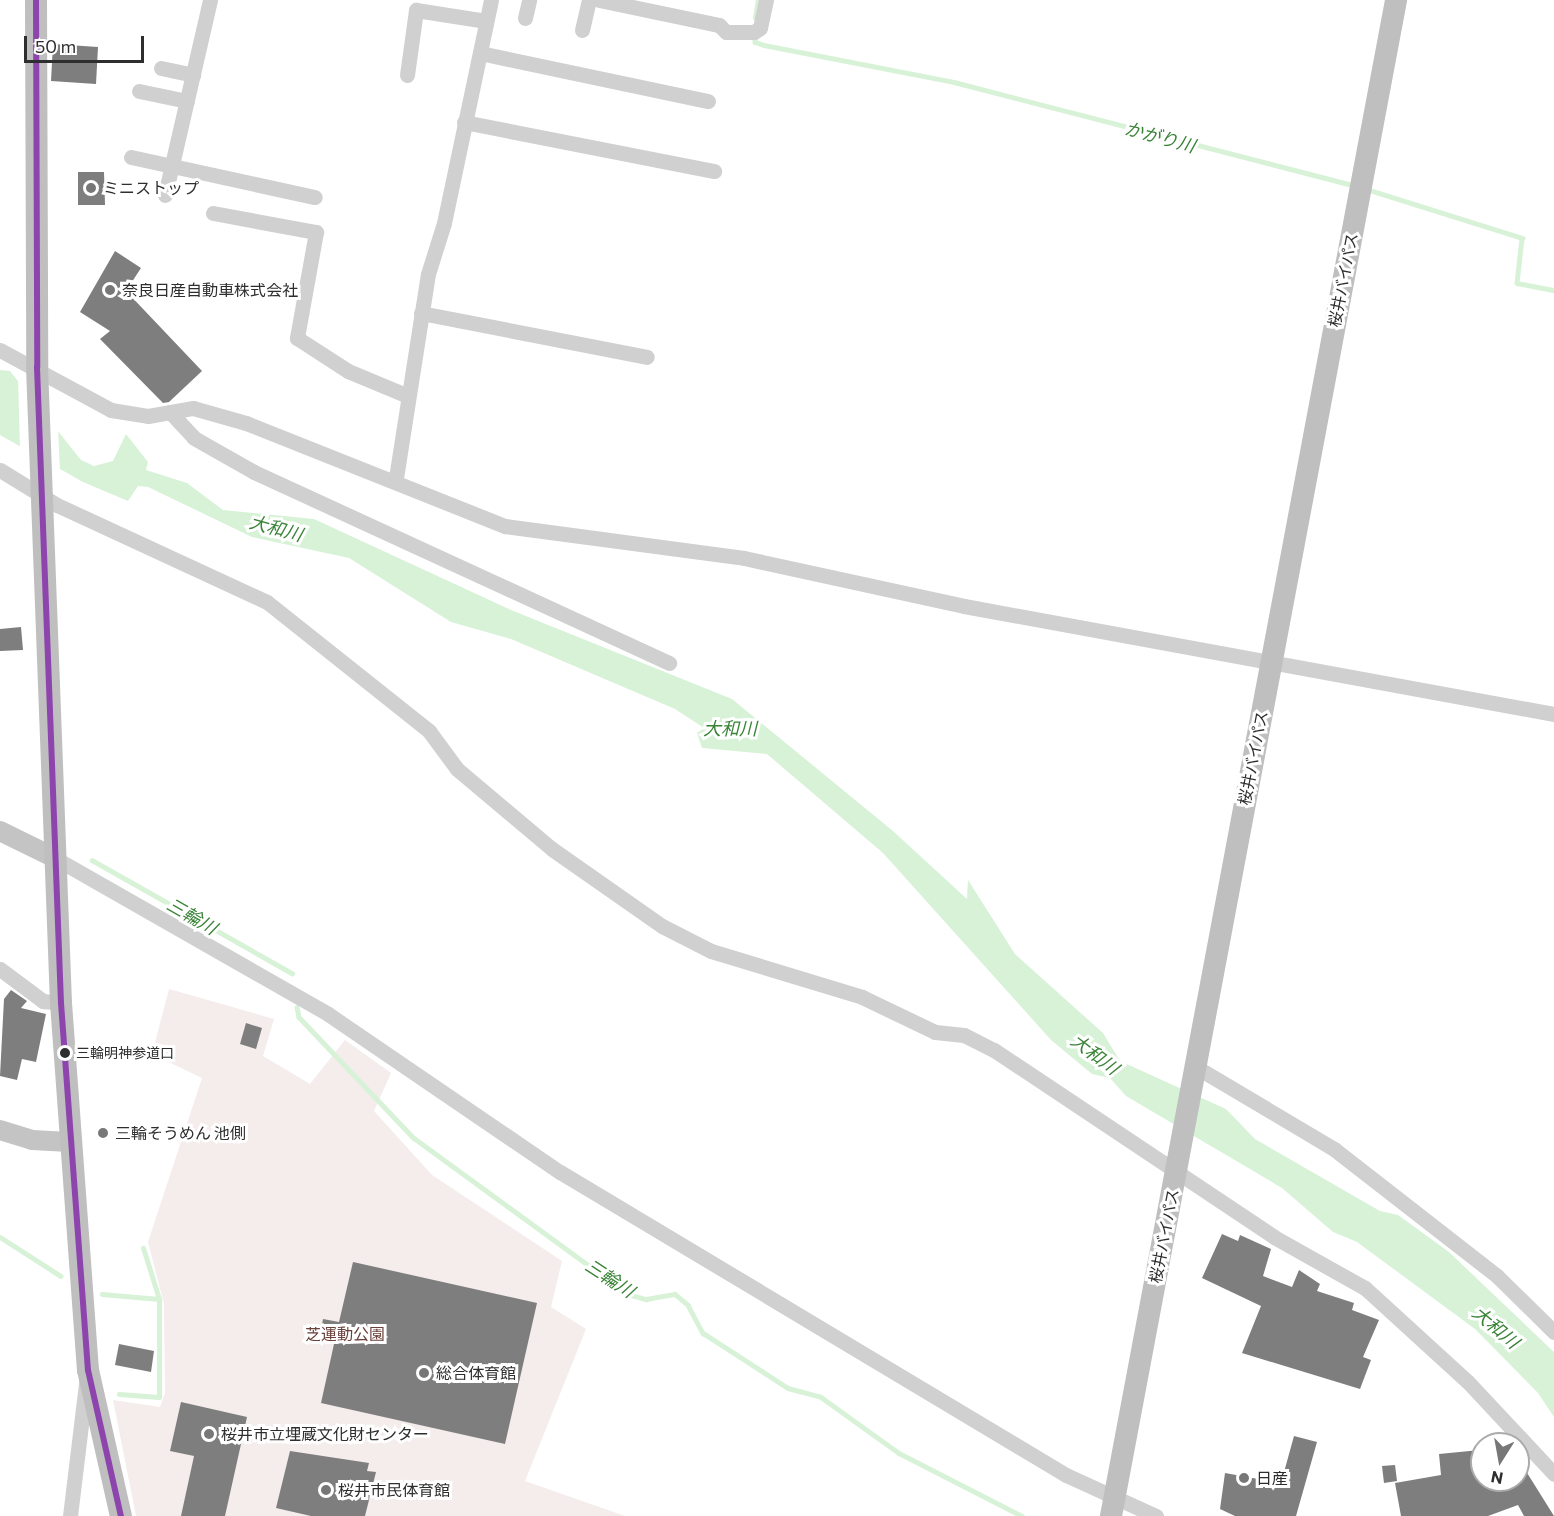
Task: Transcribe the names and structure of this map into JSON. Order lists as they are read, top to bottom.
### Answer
{
  "streets": {
    "highway": ["桜井バイパス"]
  },
  "water": ["かがり川", "大和川", "三輪川"],
  "parks": ["芝運動公園"],
  "places": [
    "ミニストップ",
    "奈良日産自動車株式会社",
    "三輪明神参道口",
    "三輪そうめん 池側",
    "総合体育館",
    "桜井市立埋蔵文化財センター",
    "日産",
    "桜井市民体育館"
  ],
  "scale_bar": "50 m",
  "north": "bottom"
}
